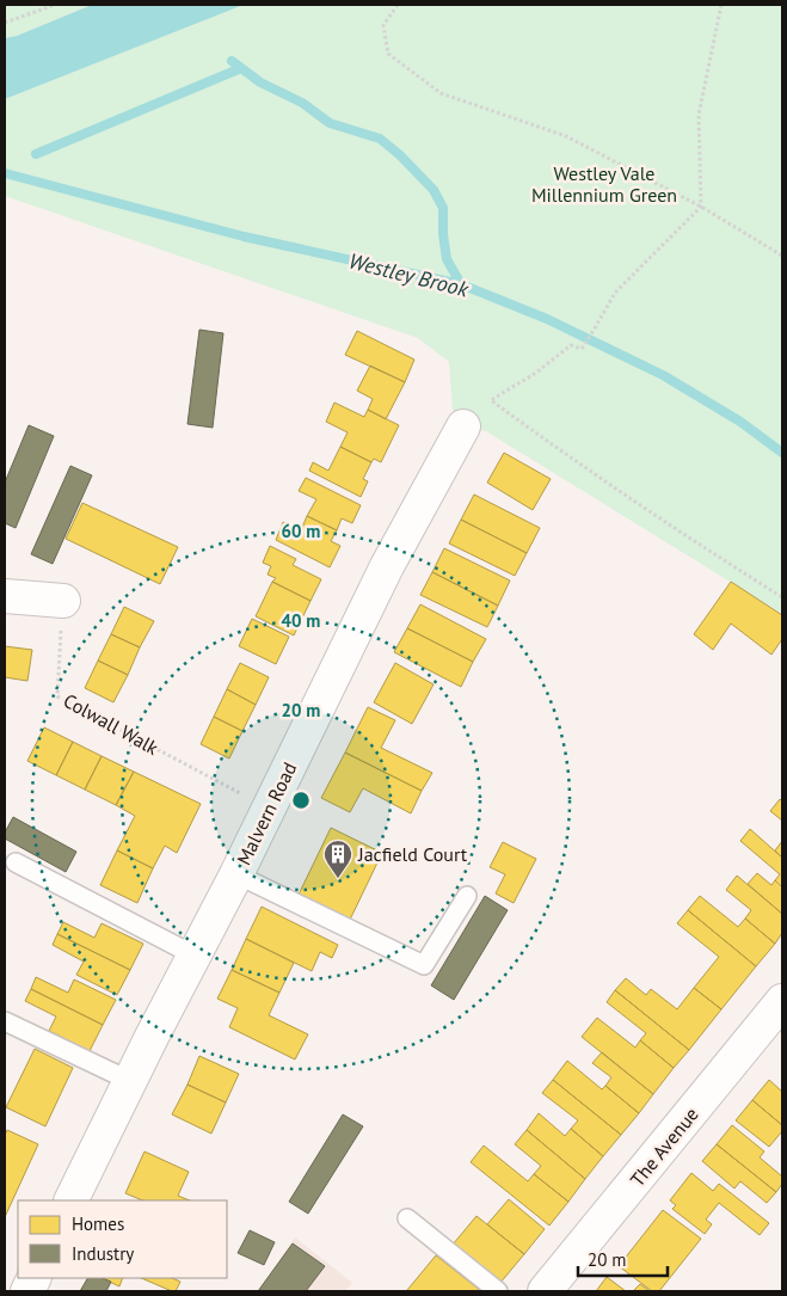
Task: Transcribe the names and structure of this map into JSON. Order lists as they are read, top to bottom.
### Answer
{
  "streets": {
    "street": ["Malvern Road", "The Avenue"],
    "path": ["Colwall Walk"]
  },
  "crossings": [
    ["Colwall Walk", "Malvern Road"]
  ],
  "water": ["Westley Brook"],
  "parks": ["Westley Vale Millennium Green"],
  "places": {
    "building": ["Jacfield Court"]
  },
  "legend": ["Homes", "Industry"],
  "scale_bar": "20 m",
  "rings": ["60 m", "40 m", "20 m"]
}
